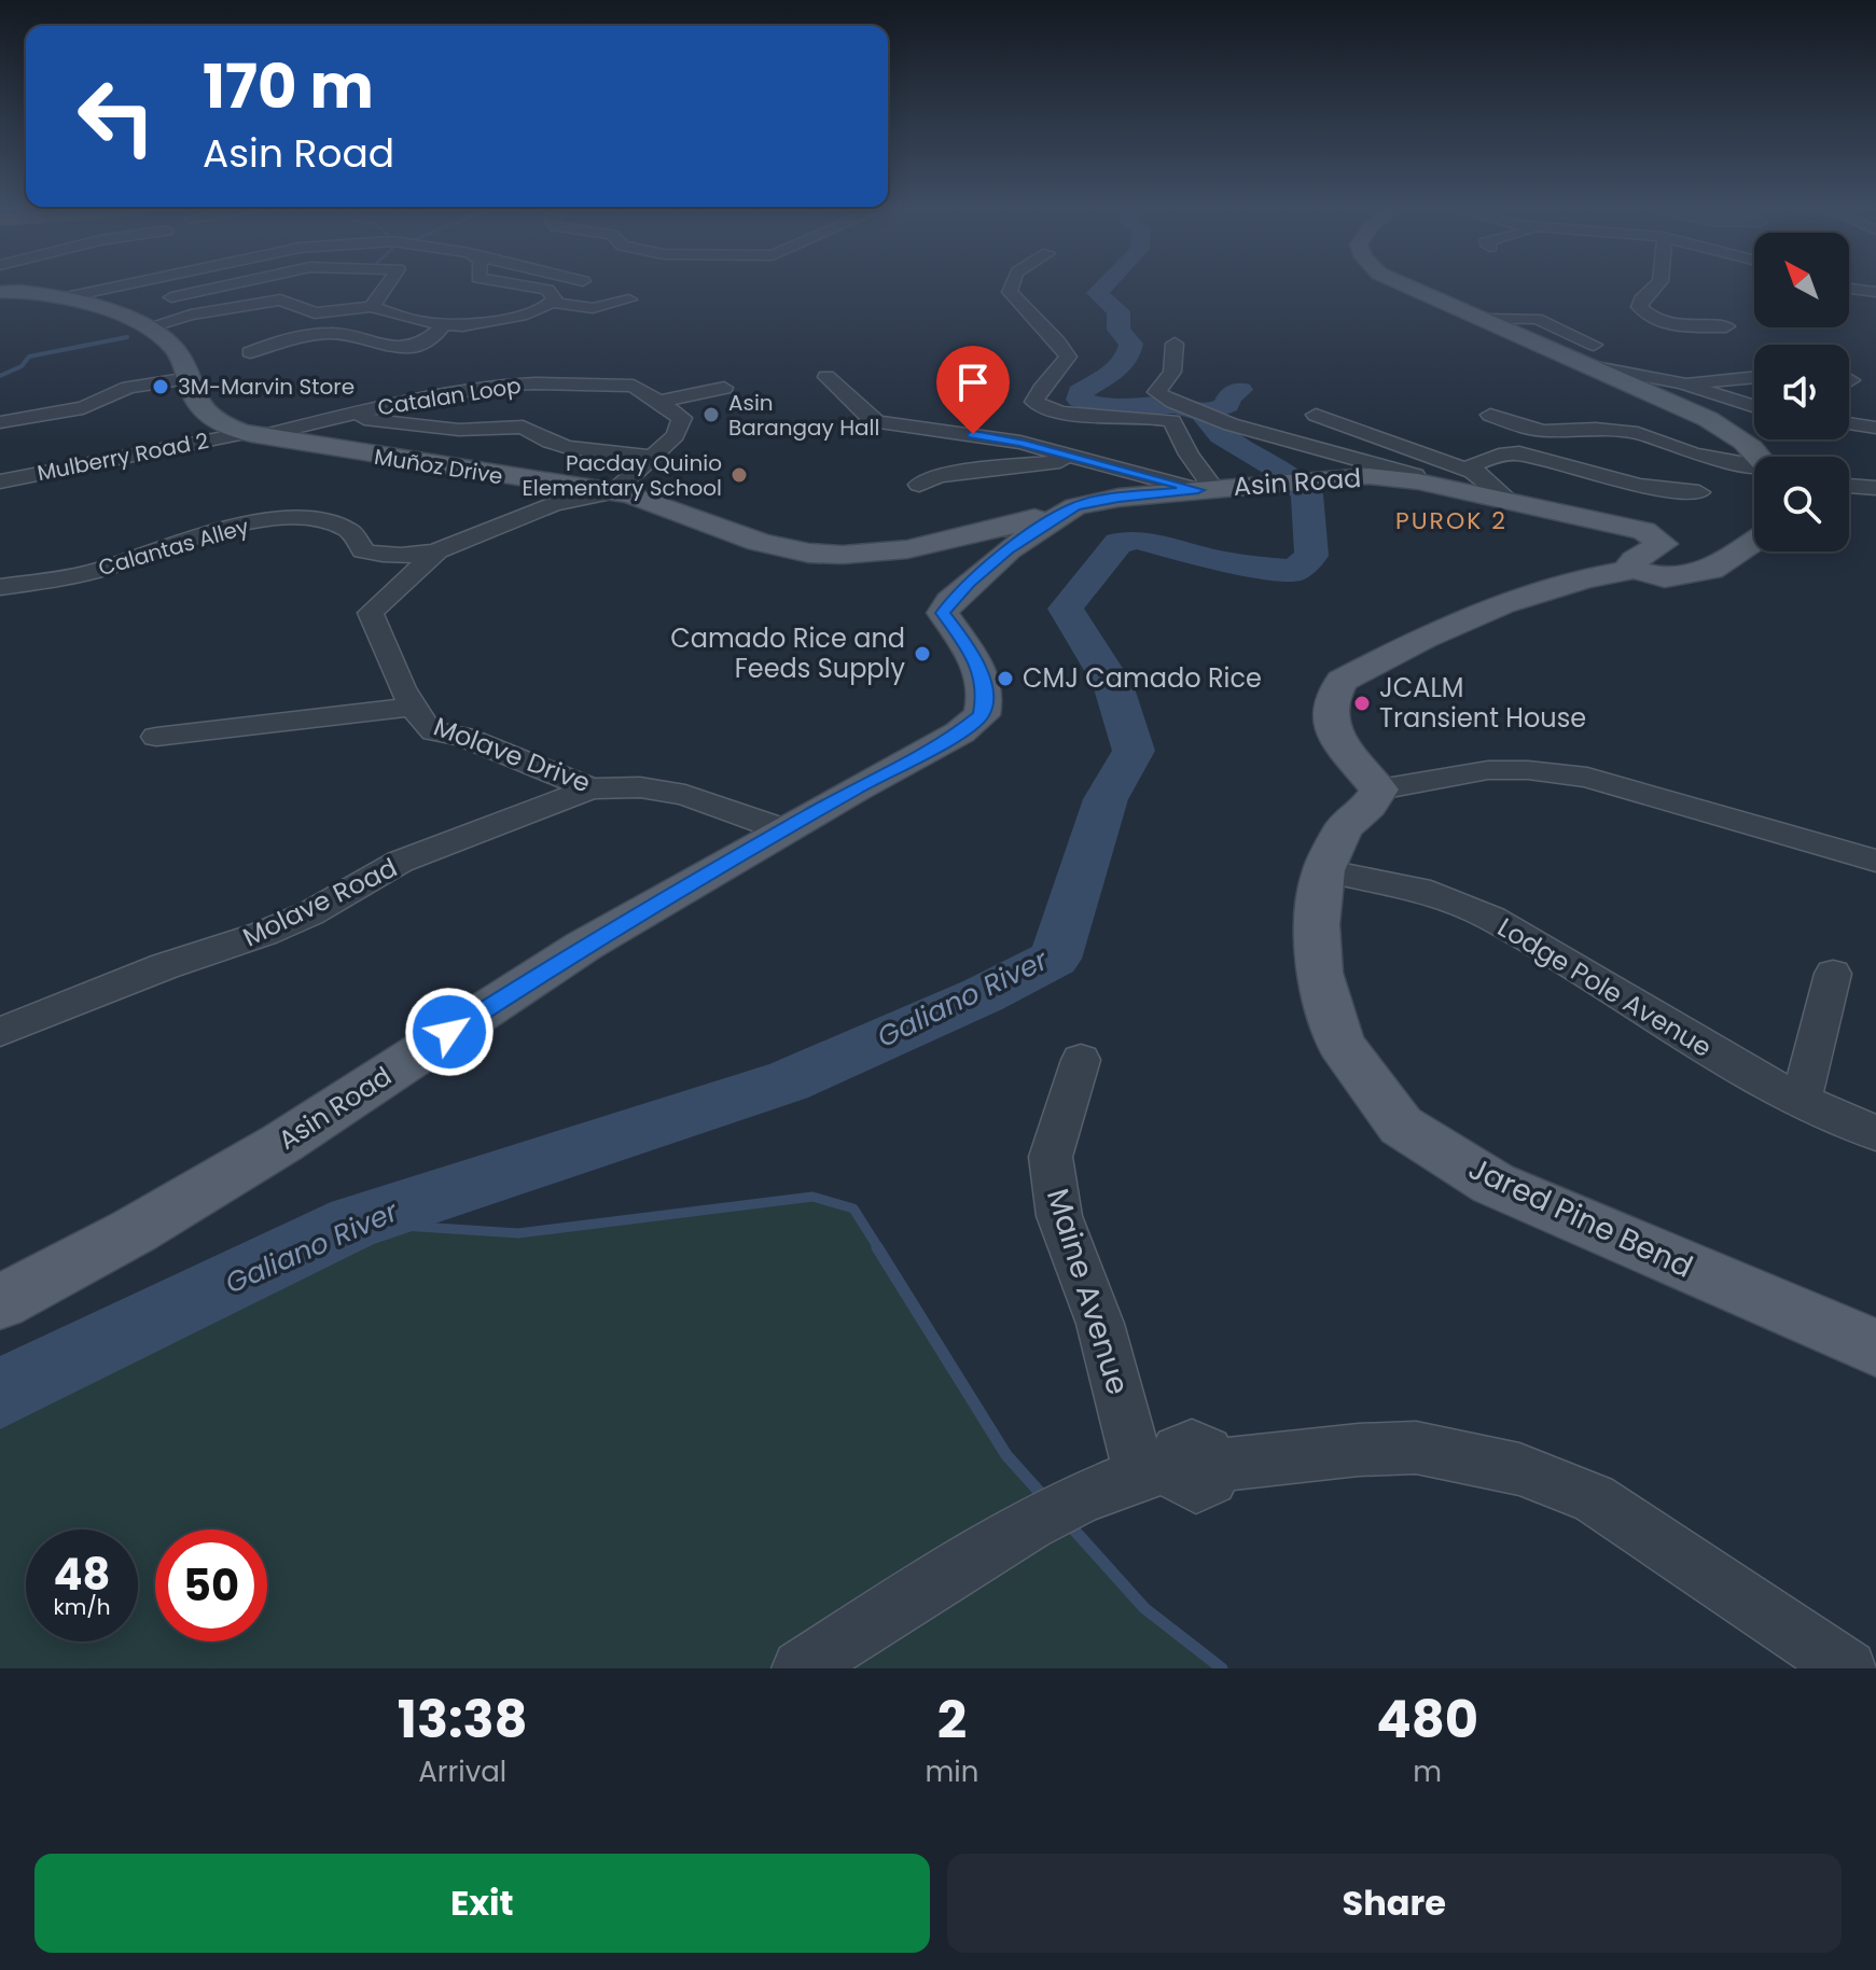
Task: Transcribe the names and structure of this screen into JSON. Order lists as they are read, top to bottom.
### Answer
{
  "streets": {
    "main road": ["Muñoz Drive", "Asin Road", "Jared Pine Bend"],
    "street": [
      "Catalan Loop",
      "Mulberry Road 2",
      "Calantas Alley",
      "Molave Drive",
      "Molave Road",
      "Lodge Pole Avenue",
      "Maine Avenue"
    ]
  },
  "crossings": [
    ["Catalan Loop", "Mulberry Road 2"],
    ["Catalan Loop", "Muñoz Drive"],
    ["Mulberry Road 2", "Muñoz Drive"],
    ["Muñoz Drive", "Asin Road"],
    ["Muñoz Drive", "Molave Drive"],
    ["Asin Road", "Molave Drive"],
    ["Calantas Alley", "Molave Drive"],
    ["Molave Drive", "Molave Road"],
    ["Lodge Pole Avenue", "Jared Pine Bend"]
  ],
  "districts": ["PUROK 2"],
  "water": ["Galiano River"],
  "places": [
    "3M-Marvin Store",
    "Asin Barangay Hall",
    "Pacday Quinio Elementary School",
    "Camado Rice and Feeds Supply",
    "CMJ Camado Rice",
    "JCALM Transient House"
  ],
  "north": "top left",
  "page": {
    "turn": ["170 m", "Asin Road"],
    "speed": "48 km/h",
    "limit": "50",
    "eta": [
      "13:38",
      "Arrival",
      "2",
      "min",
      "480",
      "m"
    ],
    "buttons": ["Exit", "Share"]
  }
}
